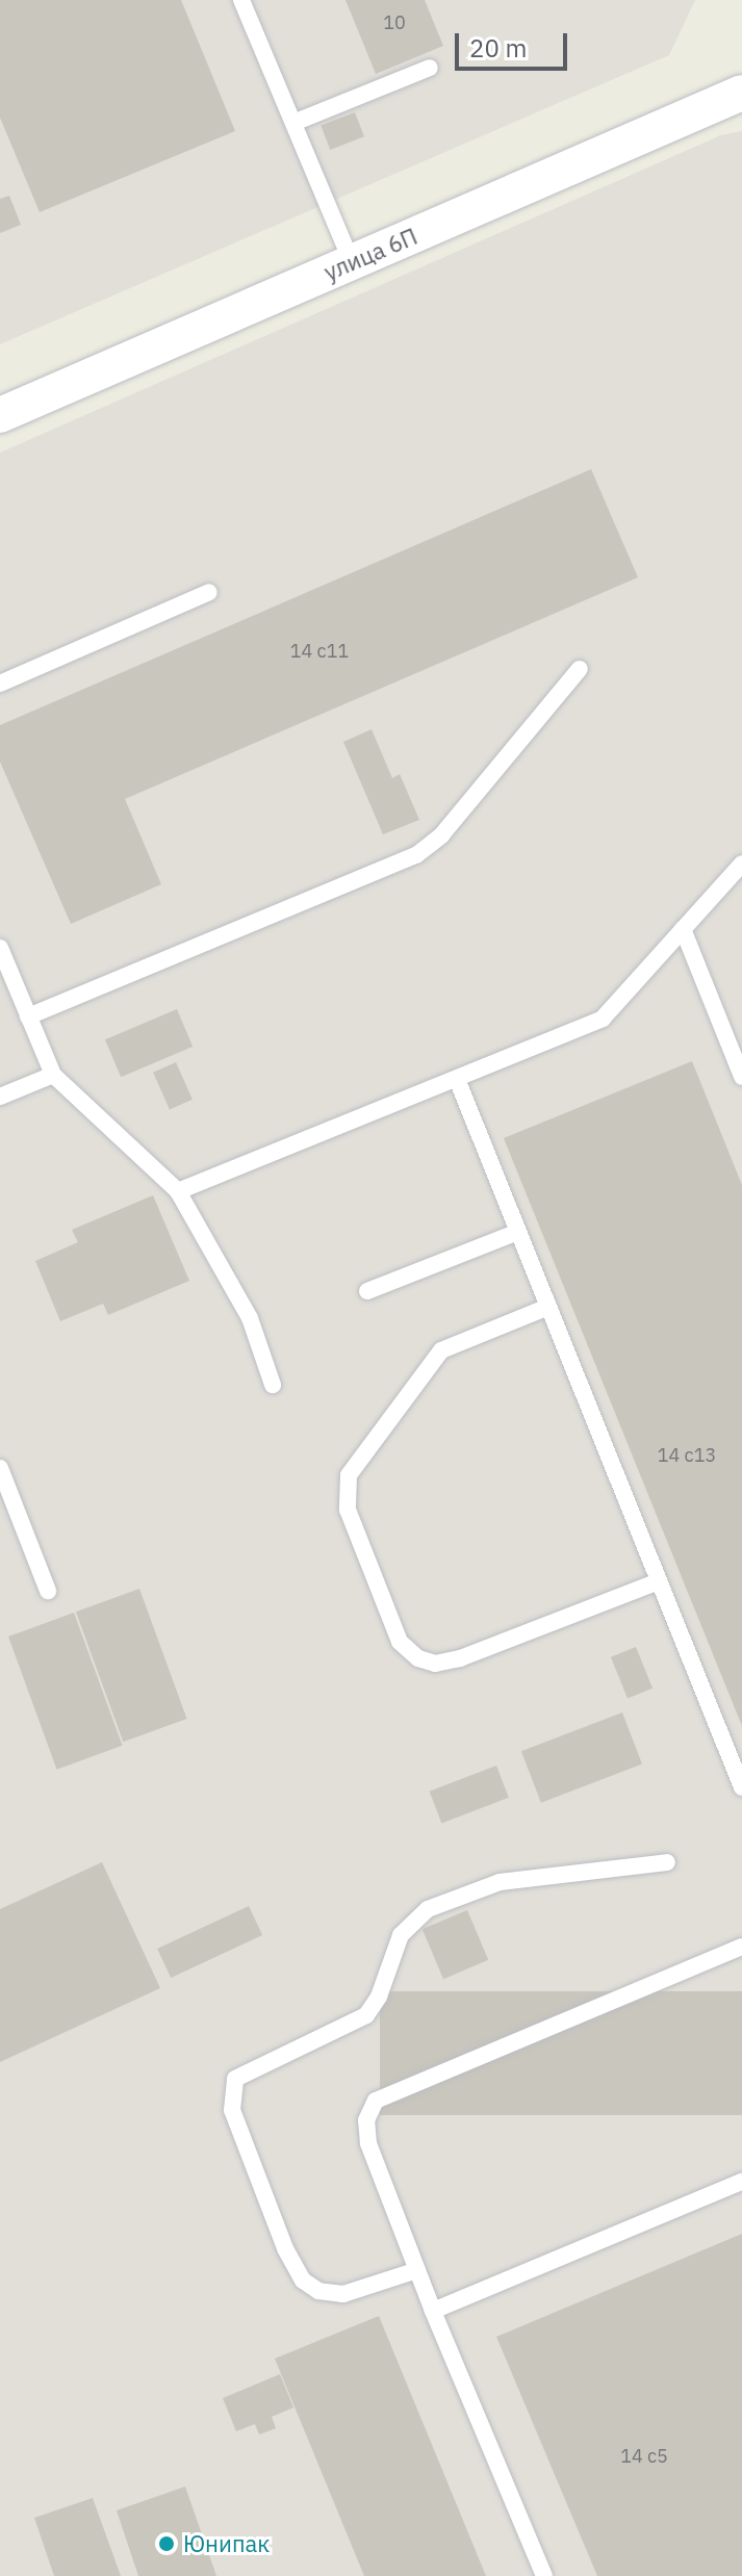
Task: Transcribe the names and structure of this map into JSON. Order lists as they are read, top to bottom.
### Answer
{
  "streets": {
    "street": ["улица 6П"]
  },
  "places": ["Юнипак"],
  "house_numbers": [
    "10",
    "14 с11",
    "14 с13",
    "14 с5"
  ],
  "scale_bar": "20 m"
}
